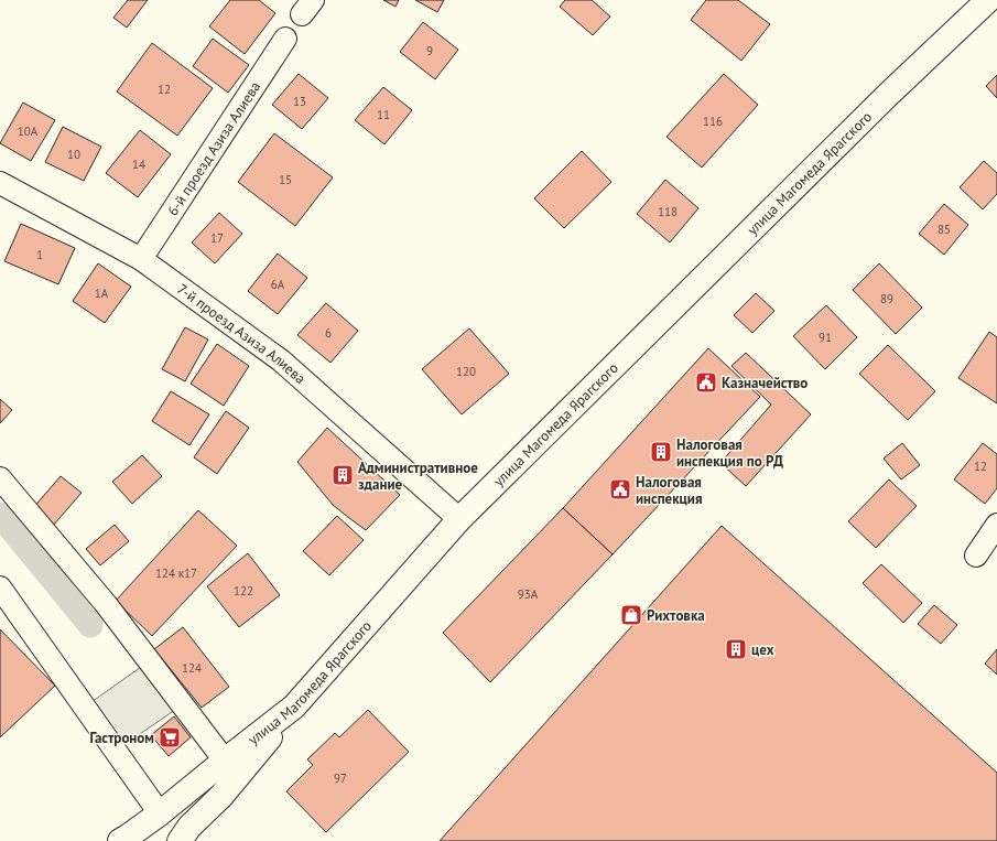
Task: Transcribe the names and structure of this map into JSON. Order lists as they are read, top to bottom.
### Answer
{
  "streets": {
    "main road": ["улица Магомеда Ярагского"],
    "street": ["6-й проезд Азиза Алиева", "7-й проезд Азиза Алиева"]
  },
  "crossings": [
    ["6-й проезд Азиза Алиева", "7-й проезд Азиза Алиева"],
    ["улица Магомеда Ярагского", "7-й проезд Азиза Алиева"]
  ],
  "places": {
    "public building": ["Казначейство", "Налоговая инспекция"],
    "building": ["Налоговая инспекция по РД", "Административное здание", "цех"],
    "shop": ["Рихтовка"],
    "supermarket": ["Гастроном"]
  },
  "house_numbers": [
    "9",
    "12",
    "13",
    "11",
    "116",
    "10А",
    "10",
    "14",
    "15",
    "118",
    "85",
    "17",
    "1",
    "6А",
    "1А",
    "89",
    "6",
    "91",
    "120",
    "12",
    "124 к17",
    "122",
    "93А",
    "124",
    "97"
  ]
}
